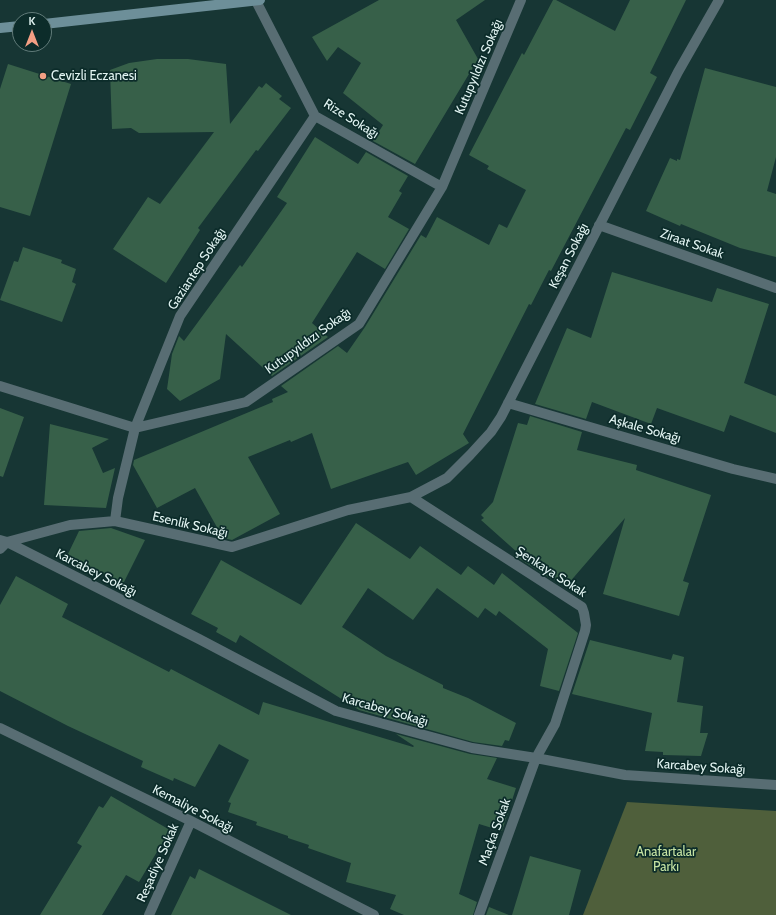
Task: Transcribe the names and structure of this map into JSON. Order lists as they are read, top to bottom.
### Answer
{
  "streets": {
    "street": [
      "Kutupyıldızı Sokağı",
      "Rize Sokağı",
      "Ziraat Sokak",
      "Keşan Sokağı",
      "Gaziantep Sokağı",
      "Aşkale Sokağı",
      "Esenlik Sokağı",
      "Şenkaya Sokak",
      "Karcabey Sokağı",
      "Kemaliye Sokağı",
      "Maçka Sokak",
      "Reşadiye Sokak"
    ]
  },
  "crossings": [
    ["Kutupyıldızı Sokağı", "Rize Sokağı"],
    ["Kutupyıldızı Sokağı", "Gaziantep Sokağı"],
    ["Rize Sokağı", "Gaziantep Sokağı"],
    ["Ziraat Sokak", "Keşan Sokağı"],
    ["Keşan Sokağı", "Aşkale Sokağı"],
    ["Keşan Sokağı", "Esenlik Sokağı"],
    ["Keşan Sokağı", "Şenkaya Sokak"],
    ["Gaziantep Sokağı", "Esenlik Sokağı"],
    ["Esenlik Sokağı", "Şenkaya Sokak"],
    ["Esenlik Sokağı", "Karcabey Sokağı"],
    ["Şenkaya Sokak", "Karcabey Sokağı"],
    ["Şenkaya Sokak", "Maçka Sokak"],
    ["Karcabey Sokağı", "Maçka Sokak"],
    ["Kemaliye Sokağı", "Reşadiye Sokak"]
  ],
  "parks": ["Anafartalar Parkı"],
  "places": ["Cevizli Eczanesi"],
  "north": "top"
}
